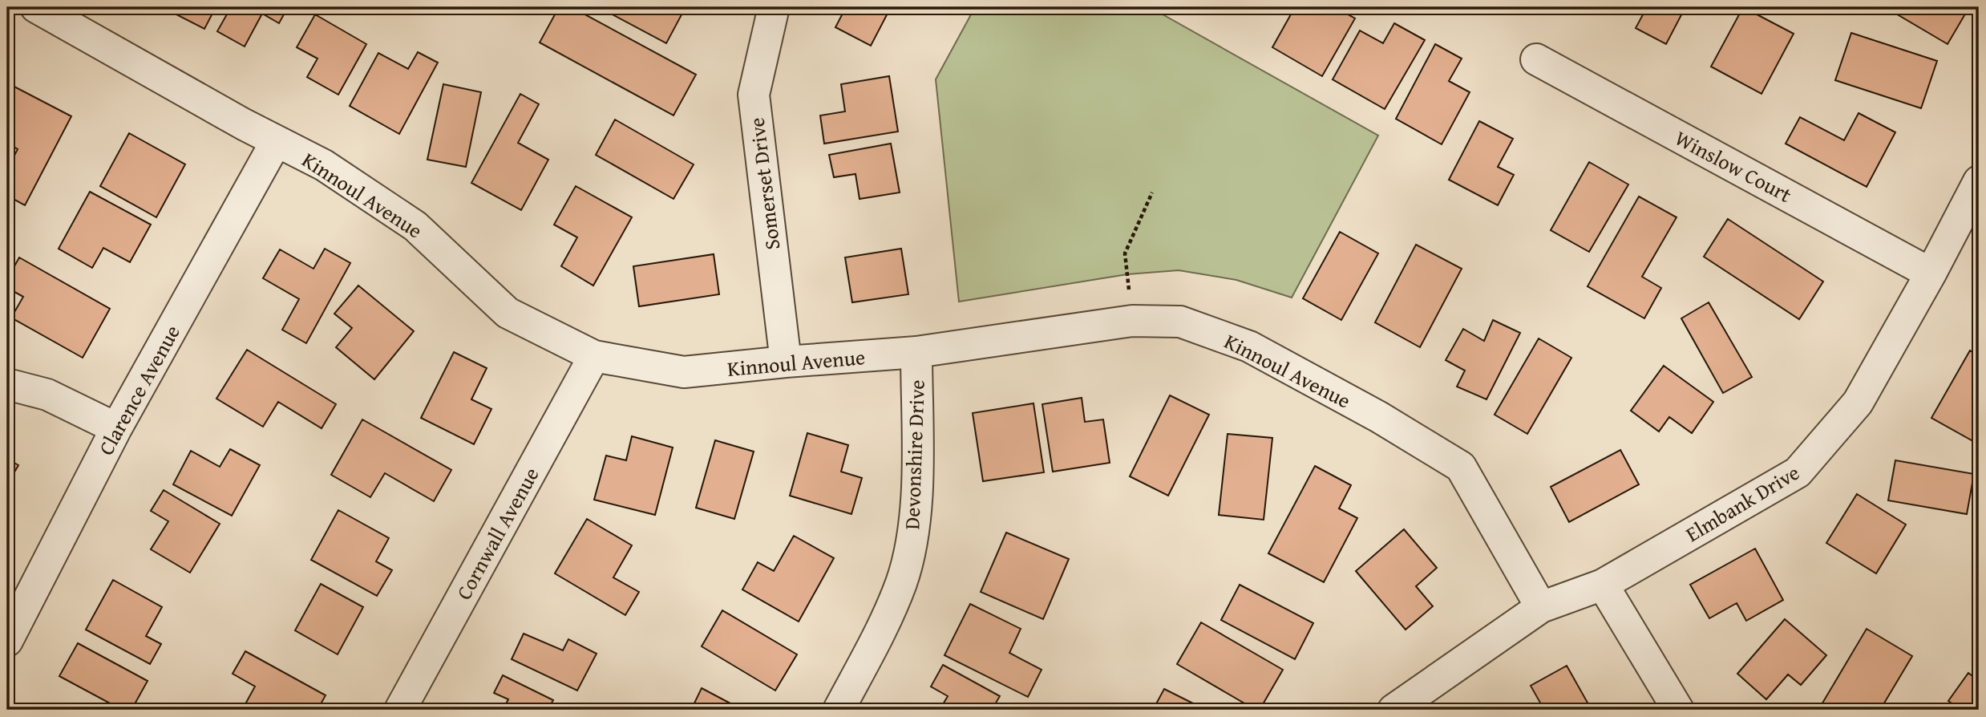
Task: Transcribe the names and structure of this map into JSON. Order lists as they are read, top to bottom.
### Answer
{
  "streets": {
    "street": [
      "Winslow Court",
      "Somerset Drive",
      "Kinnoul Avenue",
      "Clarence Avenue",
      "Devonshire Drive",
      "Elmbank Drive",
      "Cornwall Avenue"
    ]
  },
  "crossings": [
    ["Winslow Court", "Elmbank Drive"],
    ["Somerset Drive", "Kinnoul Avenue"],
    ["Kinnoul Avenue", "Clarence Avenue"],
    ["Kinnoul Avenue", "Devonshire Drive"],
    ["Kinnoul Avenue", "Elmbank Drive"],
    ["Kinnoul Avenue", "Cornwall Avenue"]
  ]
}
